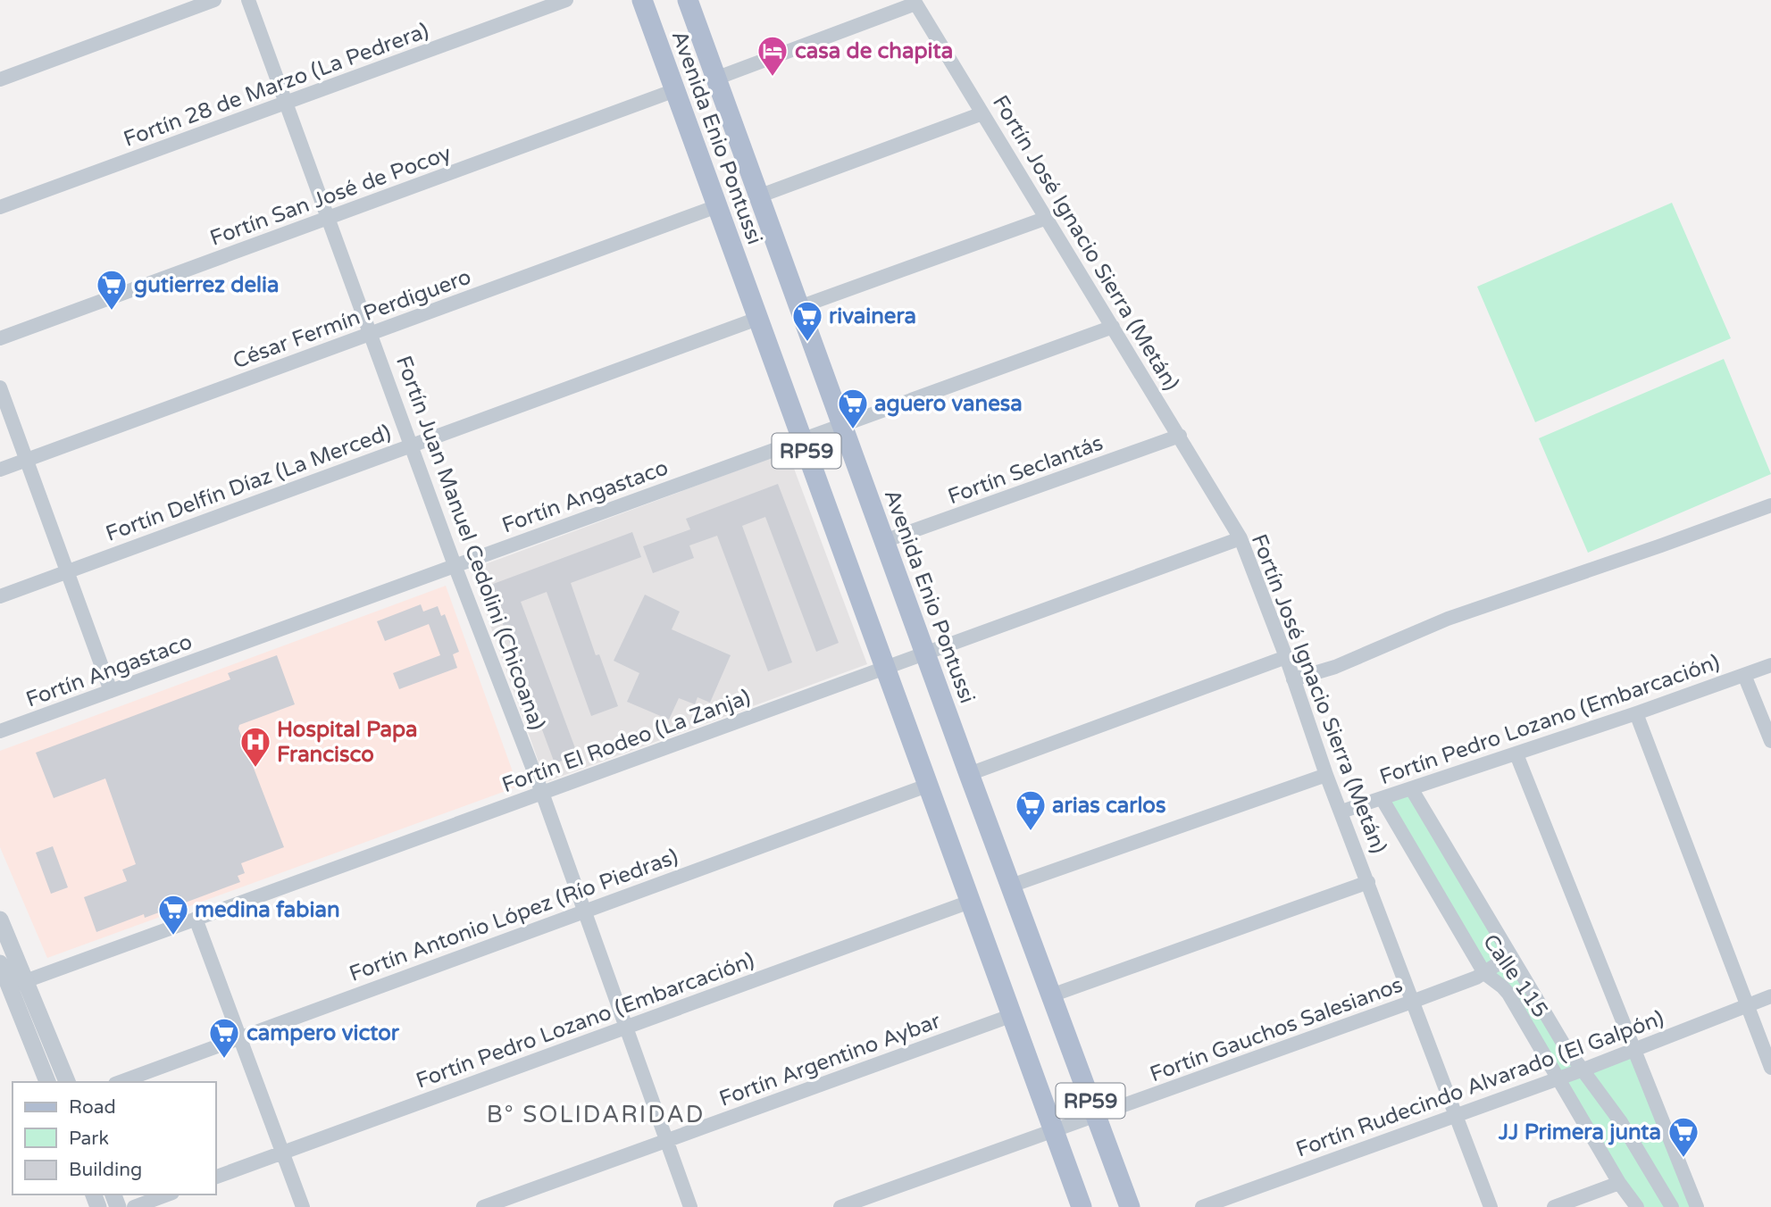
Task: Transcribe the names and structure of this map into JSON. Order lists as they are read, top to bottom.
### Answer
{
  "streets": {
    "main road": ["Avenida Enio Pontussi", "RP59"],
    "street": [
      "Fortín 28 de Marzo (La Pedrera)",
      "Fortín San José de Pocoy",
      "Fortín José Ignacio Sierra (Metán)",
      "César Fermín Perdiguero",
      "Fortín Seclantás",
      "Fortín Delfín Díaz (La Merced)",
      "Fortín Angastaco",
      "Fortín Juan Manuel Cedolini (Chicoana)",
      "Fortín Pedro Lozano (Embarcación)",
      "Fortín El Rodeo (La Zanja)",
      "Fortín Antonio López (Río Piedras)",
      "Calle 115",
      "Fortín Gauchos Salesianos",
      "Fortín Argentino Aybar",
      "Fortín Rudecindo Alvarado (El Galpón)"
    ]
  },
  "crossings": [
    ["Fortín 28 de Marzo (La Pedrera)", "Fortín Juan Manuel Cedolini (Chicoana)"],
    ["Avenida Enio Pontussi", "Fortín San José de Pocoy"],
    ["Avenida Enio Pontussi", "César Fermín Perdiguero"],
    ["Avenida Enio Pontussi", "Fortín Seclantás"],
    ["Avenida Enio Pontussi", "Fortín Delfín Díaz (La Merced)"],
    ["Avenida Enio Pontussi", "Fortín Angastaco"],
    ["Avenida Enio Pontussi", "Fortín Pedro Lozano (Embarcación)"],
    ["Avenida Enio Pontussi", "Fortín El Rodeo (La Zanja)"],
    ["Avenida Enio Pontussi", "Fortín Antonio López (Río Piedras)"],
    ["Avenida Enio Pontussi", "Fortín Gauchos Salesianos"],
    ["Avenida Enio Pontussi", "Fortín Argentino Aybar"],
    ["Fortín San José de Pocoy", "Fortín Juan Manuel Cedolini (Chicoana)"],
    ["Fortín José Ignacio Sierra (Metán)", "Fortín Seclantás"],
    ["Fortín José Ignacio Sierra (Metán)", "Fortín Angastaco"],
    ["Fortín José Ignacio Sierra (Metán)", "Fortín Pedro Lozano (Embarcación)"],
    ["Fortín José Ignacio Sierra (Metán)", "Fortín El Rodeo (La Zanja)"],
    ["Fortín José Ignacio Sierra (Metán)", "Fortín Gauchos Salesianos"],
    ["Fortín José Ignacio Sierra (Metán)", "Fortín Rudecindo Alvarado (El Galpón)"],
    ["César Fermín Perdiguero", "Fortín Juan Manuel Cedolini (Chicoana)"],
    ["Fortín Delfín Díaz (La Merced)", "Fortín Juan Manuel Cedolini (Chicoana)"],
    ["Fortín Angastaco", "Fortín Juan Manuel Cedolini (Chicoana)"],
    ["Fortín Juan Manuel Cedolini (Chicoana)", "Fortín Pedro Lozano (Embarcación)"],
    ["Fortín Juan Manuel Cedolini (Chicoana)", "Fortín El Rodeo (La Zanja)"],
    ["Fortín Juan Manuel Cedolini (Chicoana)", "Fortín Antonio López (Río Piedras)"],
    ["Fortín Juan Manuel Cedolini (Chicoana)", "Fortín Argentino Aybar"],
    ["Fortín Pedro Lozano (Embarcación)", "Calle 115"],
    ["Calle 115", "Fortín Gauchos Salesianos"],
    ["Calle 115", "Fortín Rudecindo Alvarado (El Galpón)"]
  ],
  "districts": ["B° SOLIDARIDAD"],
  "places": {
    "hotel": ["casa de chapita"],
    "supermarket": [
      "gutierrez delia",
      "rivainera",
      "aguero vanesa",
      "arias carlos",
      "medina fabian",
      "campero victor",
      "JJ Primera junta"
    ],
    "hospital": ["Hospital Papa Francisco"]
  },
  "legend": ["Road", "Park", "Building"]
}
